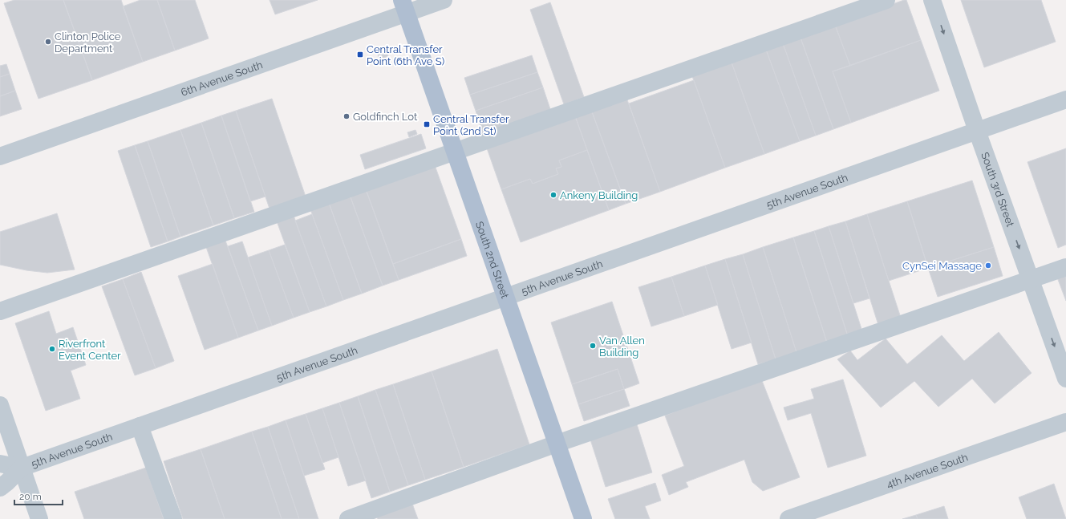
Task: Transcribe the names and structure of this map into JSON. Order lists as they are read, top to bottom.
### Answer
{
  "streets": {
    "main road": ["South 2nd Street"],
    "street": [
      "6th Avenue South",
      "South 3rd Street",
      "5th Avenue South",
      "4th Avenue South"
    ]
  },
  "crossings": [
    ["6th Avenue South", "South 2nd Street"],
    ["South 3rd Street", "5th Avenue South"],
    ["5th Avenue South", "South 2nd Street"]
  ],
  "one_way": ["South 3rd Street"],
  "places": {
    "other": [
      "Clinton Police Department",
      "Goldfinch Lot",
      "Ankeny Building",
      "CynSei Massage",
      "Van Allen Building",
      "Riverfront Event Center"
    ],
    "transit": ["Central Transfer Point (6th Ave S)", "Central Transfer Point (2nd St)"]
  },
  "scale_bar": "20 m"
}
